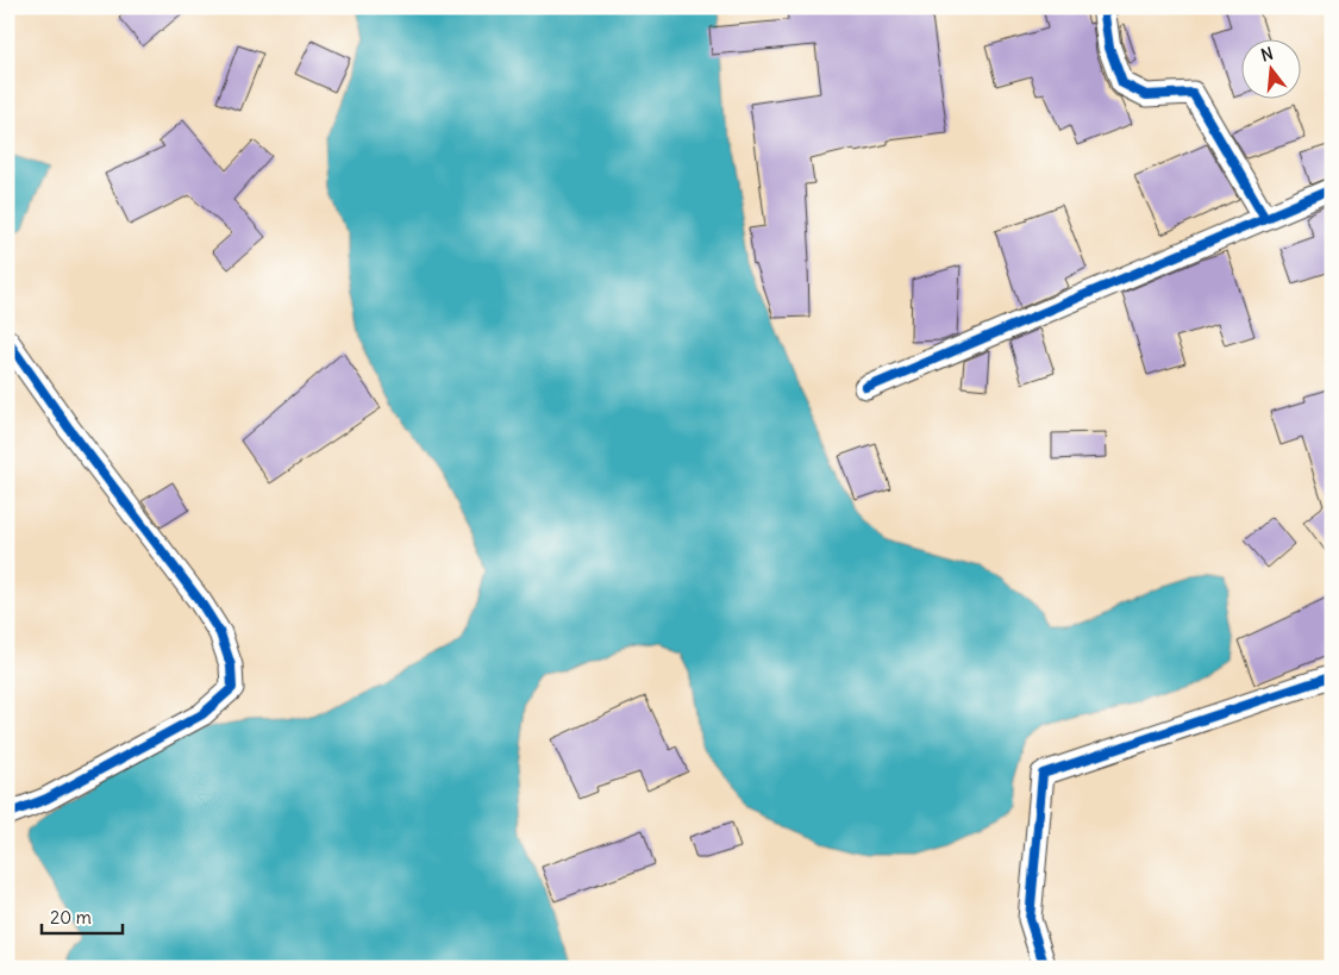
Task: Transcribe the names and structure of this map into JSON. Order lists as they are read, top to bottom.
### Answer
{
  "scale_bar": "20 m",
  "north": "top"
}
